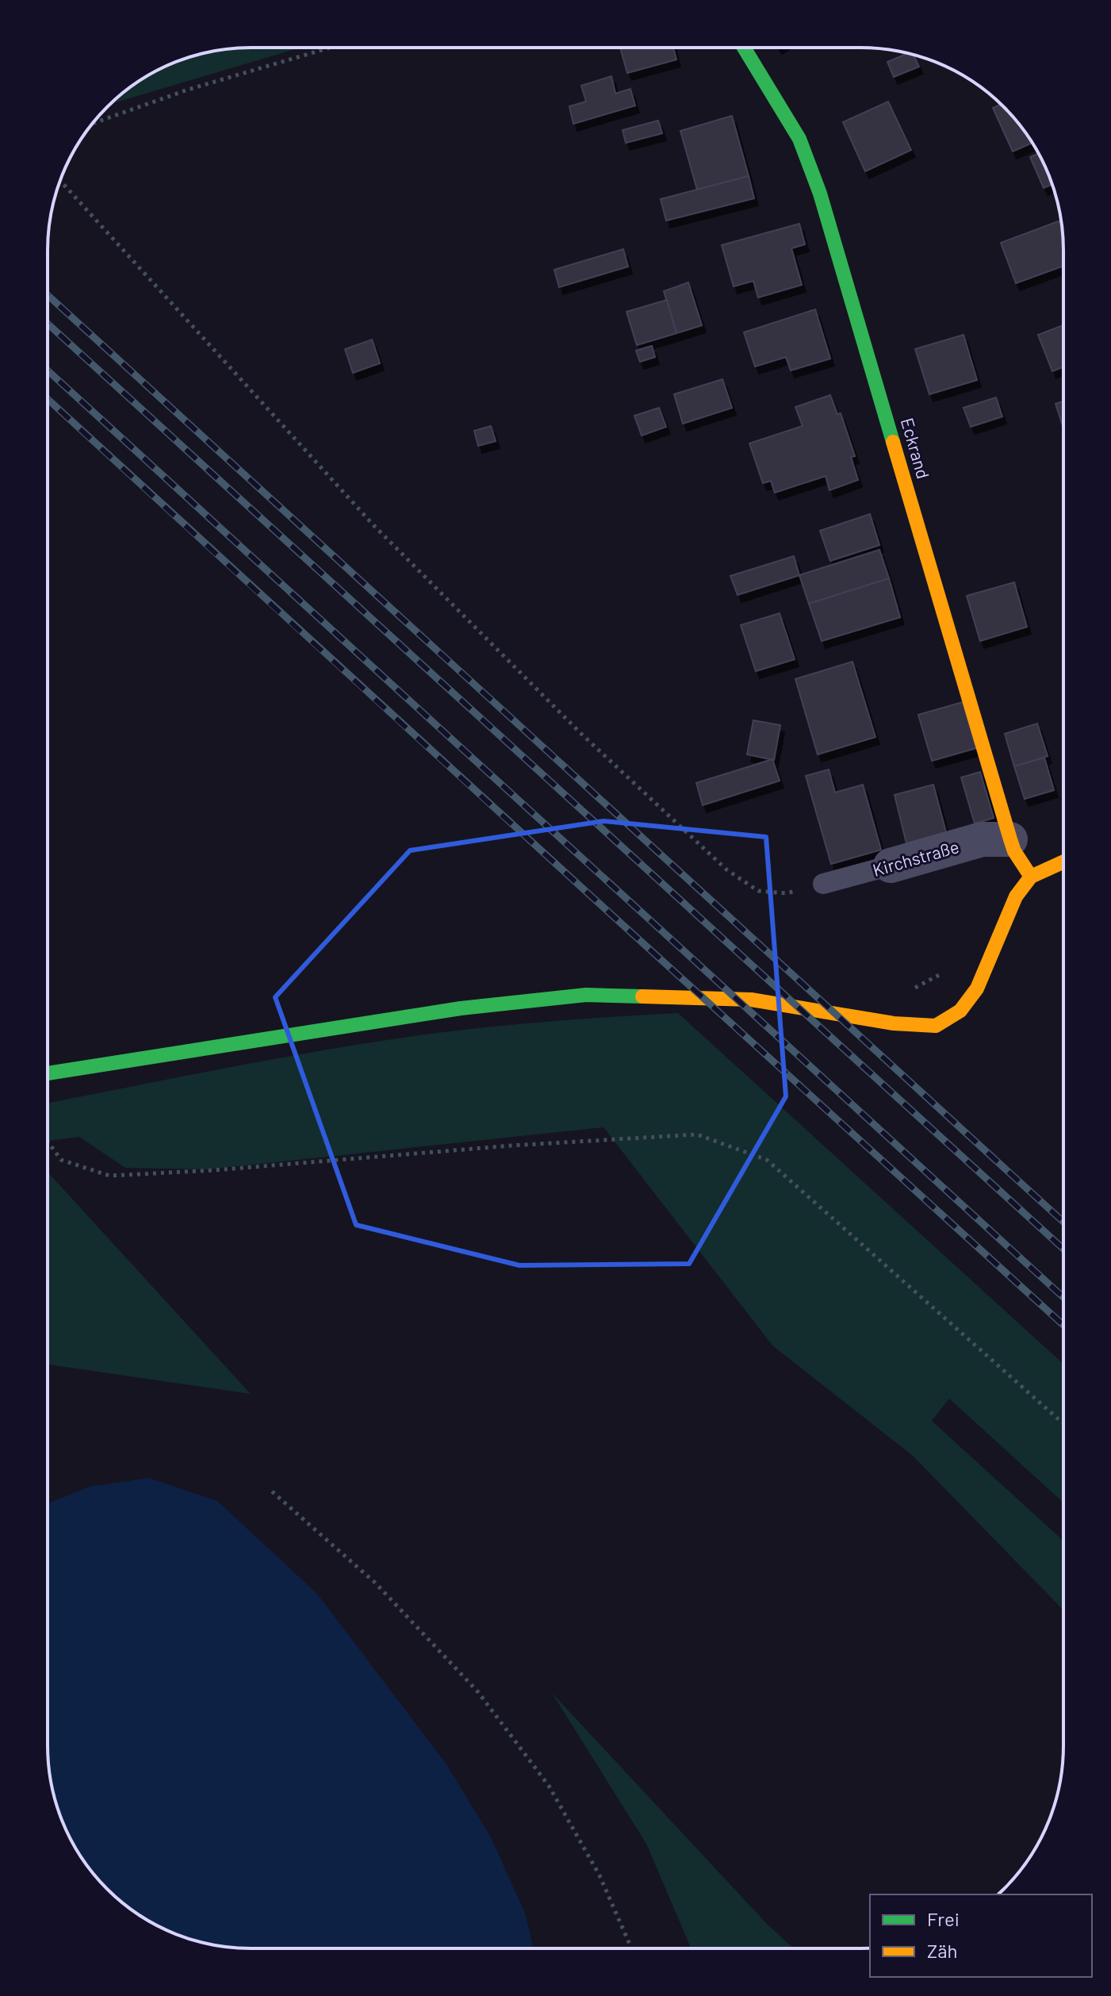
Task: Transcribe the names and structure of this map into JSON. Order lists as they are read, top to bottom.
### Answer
{
  "streets": {
    "street": ["Eckrand", "Kirchstraße"]
  },
  "crossings": [
    ["Eckrand", "Kirchstraße"]
  ],
  "legend": ["Frei", "Zäh"]
}
